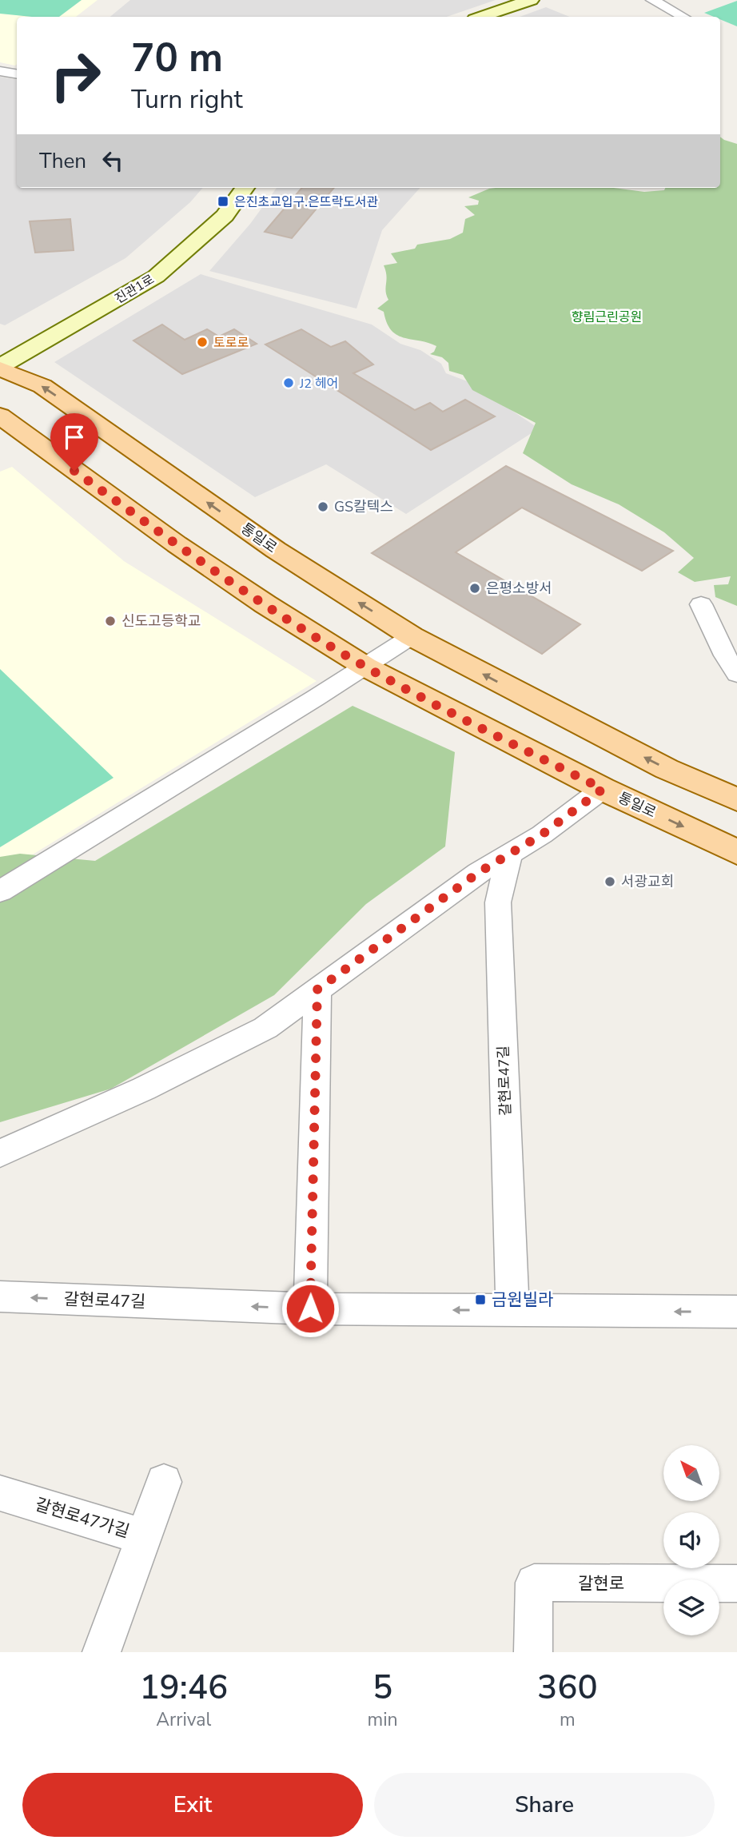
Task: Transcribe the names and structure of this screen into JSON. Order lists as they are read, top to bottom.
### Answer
{
  "streets": {
    "main road": ["진관1로", "통일로"],
    "street": ["갈현로47길", "갈현로47가길", "갈현로"]
  },
  "crossings": [
    ["진관1로", "통일로"]
  ],
  "one_way": ["갈현로47길"],
  "parks": ["향림근린공원"],
  "places": {
    "transit": ["은진초교입구.은뜨락도서관", "금원빌라"],
    "other": [
      "토로로",
      "J2 헤어",
      "GS칼텍스",
      "은평소방서",
      "신도고등학교",
      "서광교회"
    ]
  },
  "north": "top left",
  "page": {
    "turn": ["70 m", "Turn right"],
    "then": "Then",
    "eta": [
      "19:46",
      "Arrival",
      "5",
      "min",
      "360",
      "m"
    ],
    "buttons": ["Exit", "Share"]
  }
}
